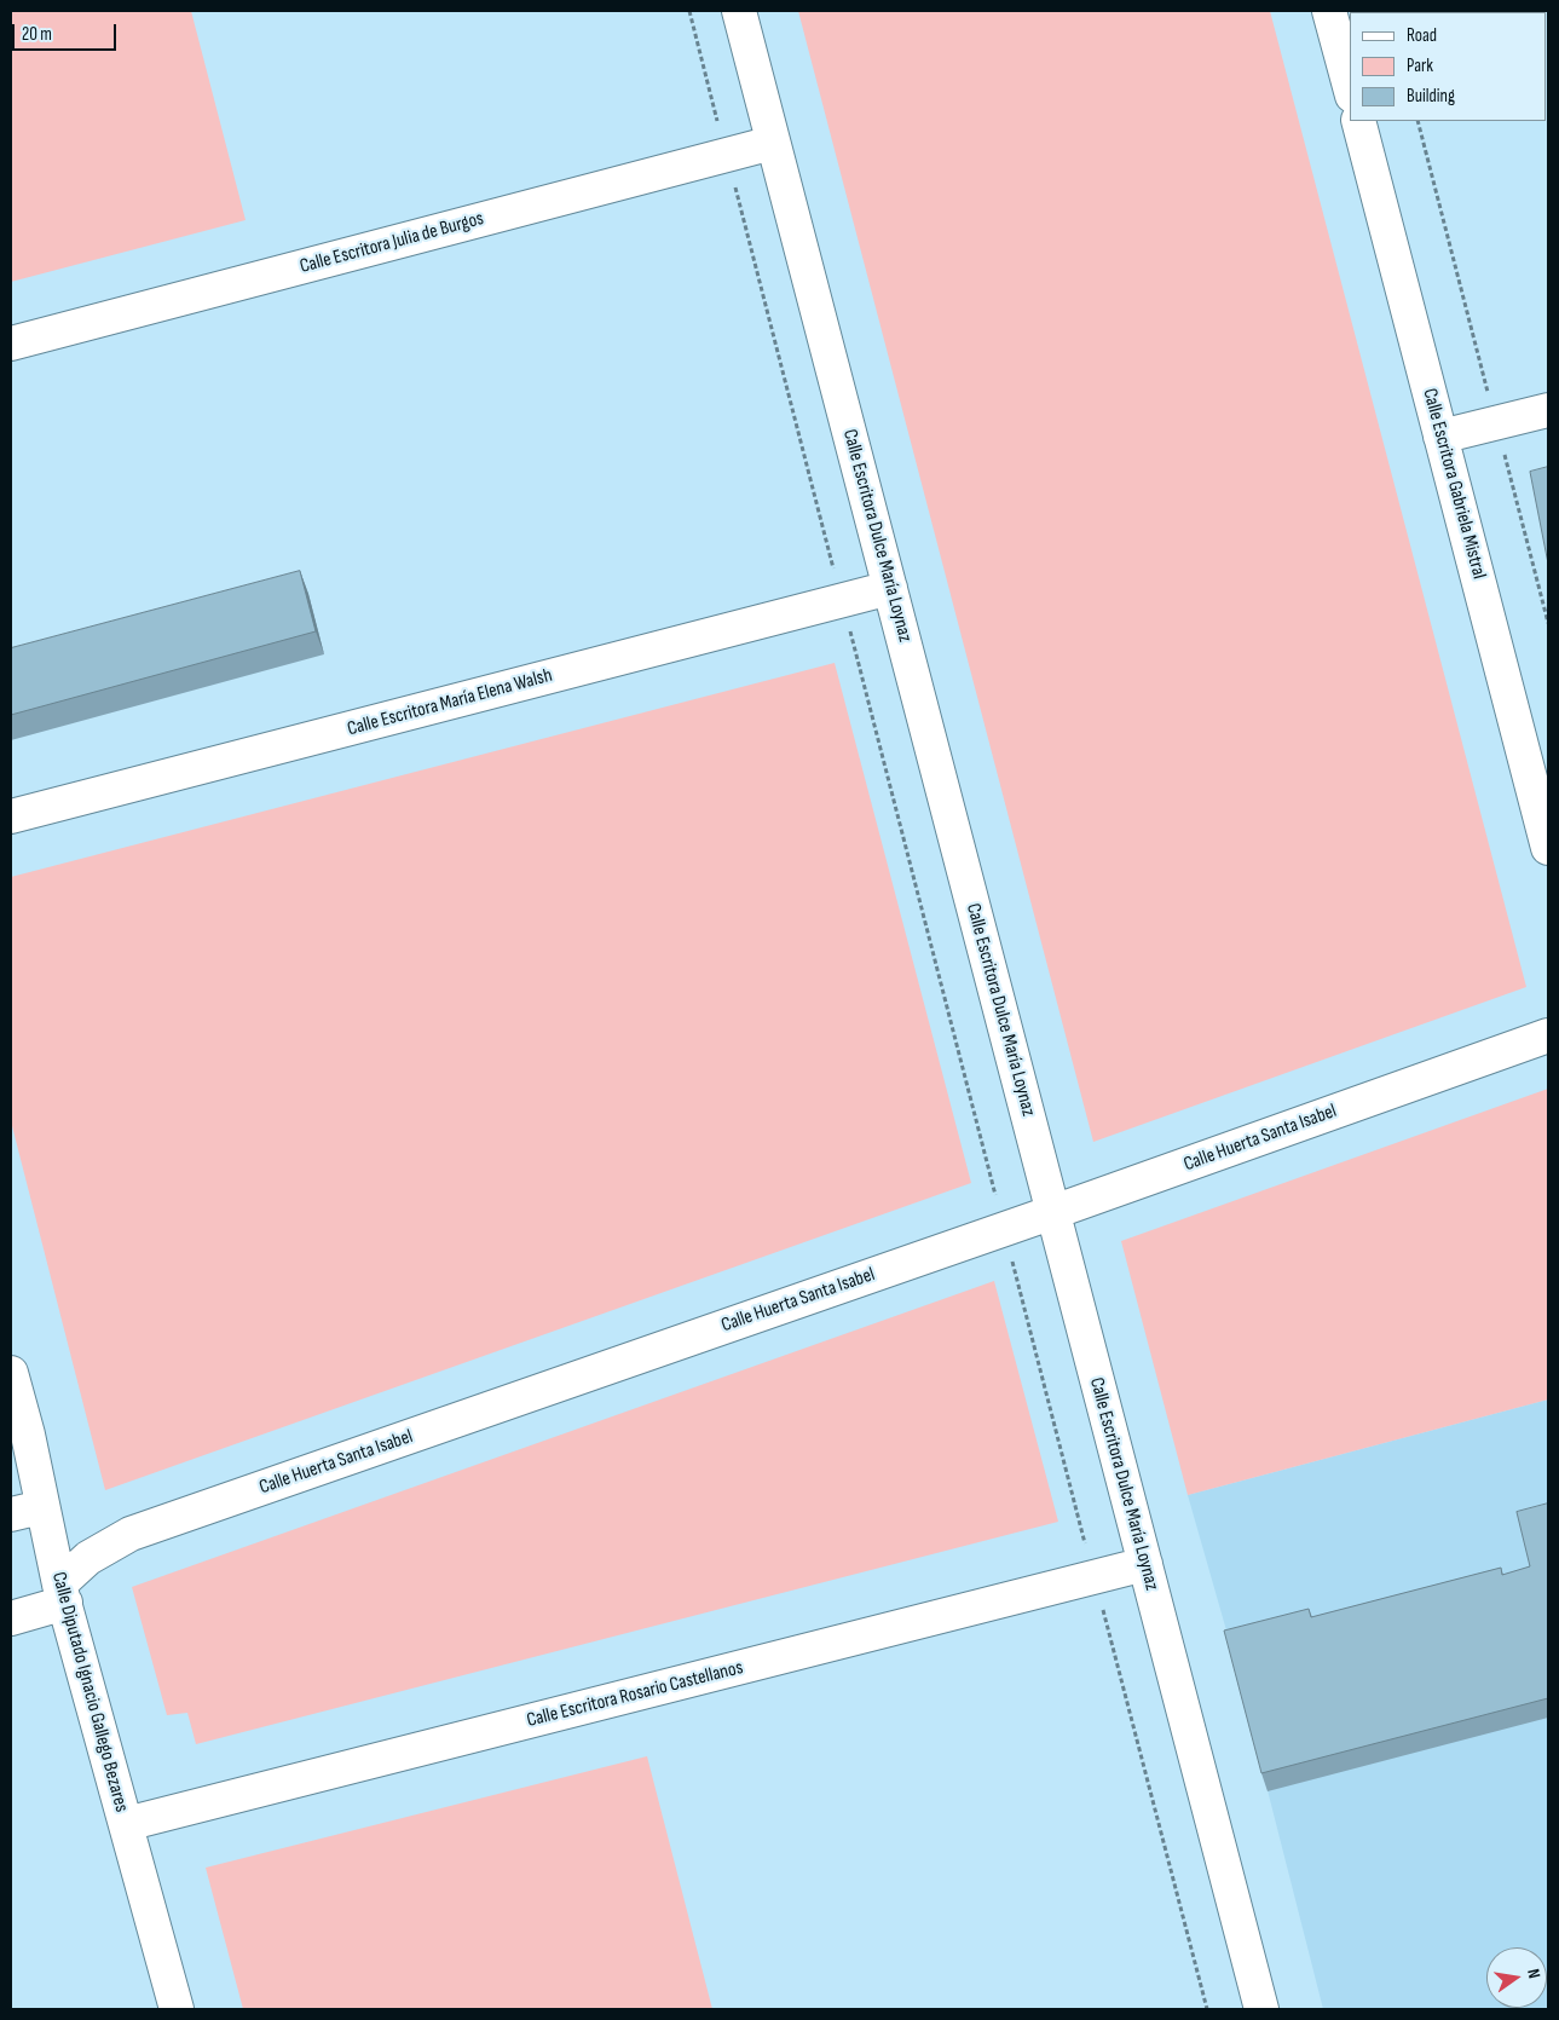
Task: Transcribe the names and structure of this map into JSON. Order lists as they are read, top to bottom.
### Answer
{
  "streets": {
    "street": [
      "Calle Escritora Julia de Burgos",
      "Calle Escritora Gabriela Mistral",
      "Calle Escritora Dulce María Loynaz",
      "Calle Escritora María Elena Walsh",
      "Calle Huerta Santa Isabel",
      "Calle Diputado Ignacio Gallego Bezares",
      "Calle Escritora Rosario Castellanos"
    ]
  },
  "crossings": [
    ["Calle Escritora Julia de Burgos", "Calle Escritora Dulce María Loynaz"],
    ["Calle Escritora Dulce María Loynaz", "Calle Escritora María Elena Walsh"],
    ["Calle Escritora Dulce María Loynaz", "Calle Huerta Santa Isabel"],
    ["Calle Escritora Dulce María Loynaz", "Calle Escritora Rosario Castellanos"],
    ["Calle Huerta Santa Isabel", "Calle Diputado Ignacio Gallego Bezares"],
    ["Calle Diputado Ignacio Gallego Bezares", "Calle Escritora Rosario Castellanos"]
  ],
  "legend": ["Road", "Park", "Building"],
  "scale_bar": "20 m",
  "north": "right"
}
